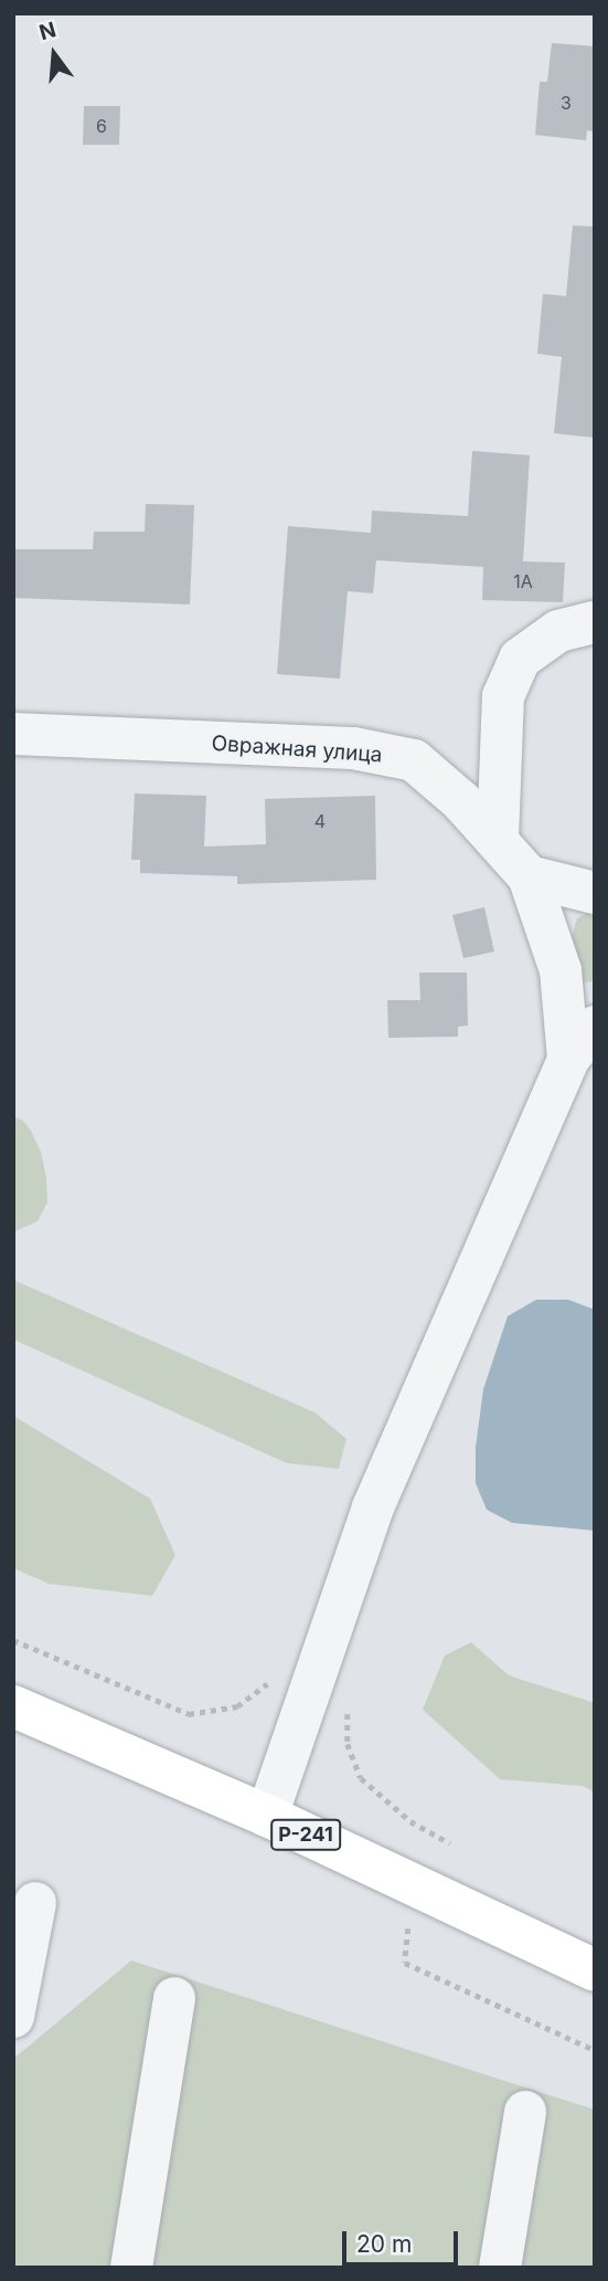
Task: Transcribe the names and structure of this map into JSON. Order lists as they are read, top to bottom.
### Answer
{
  "streets": {
    "highway": ["Р-241"],
    "street": ["Овражная улица"]
  },
  "house_numbers": [
    "3",
    "6",
    "1А",
    "4"
  ],
  "scale_bar": "20 m",
  "north": "top"
}
